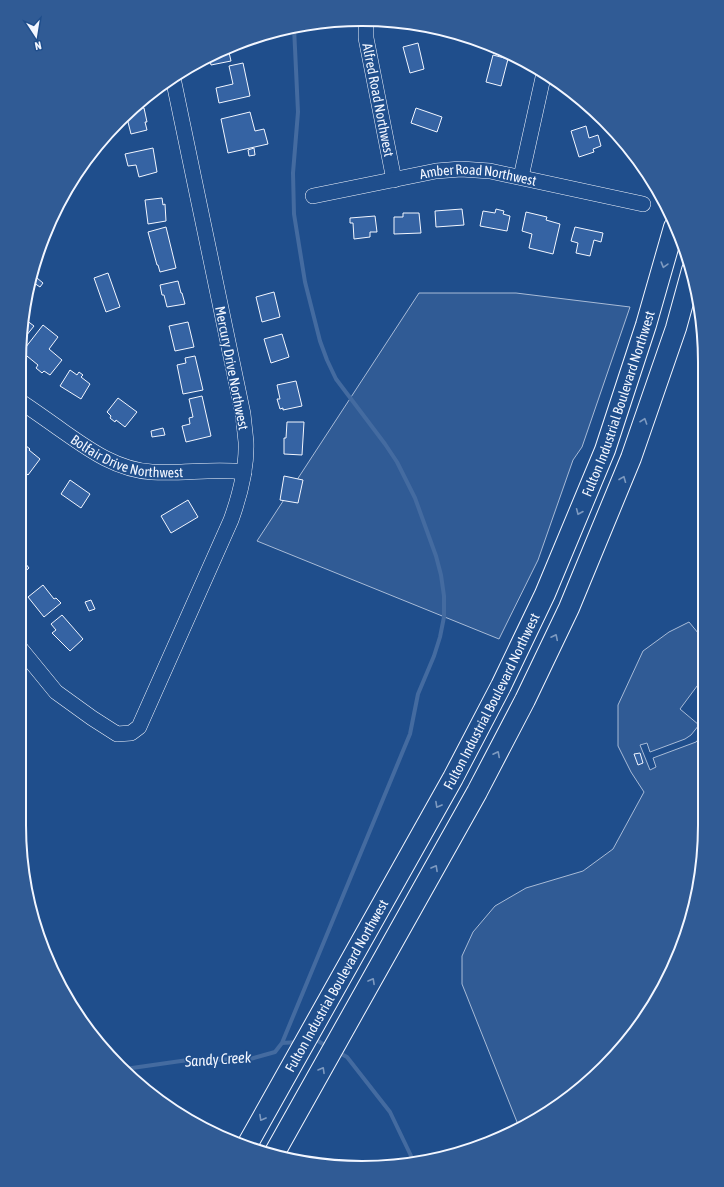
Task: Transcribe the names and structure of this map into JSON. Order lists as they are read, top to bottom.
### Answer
{
  "streets": {
    "main road": ["Fulton Industrial Boulevard Northwest"],
    "street": [
      "Alfred Road Northwest",
      "Amber Road Northwest",
      "Mercury Drive Northwest",
      "Bolfair Drive Northwest"
    ]
  },
  "crossings": [
    ["Alfred Road Northwest", "Amber Road Northwest"],
    ["Mercury Drive Northwest", "Bolfair Drive Northwest"]
  ],
  "water": ["Sandy Creek"],
  "north": "bottom"
}
